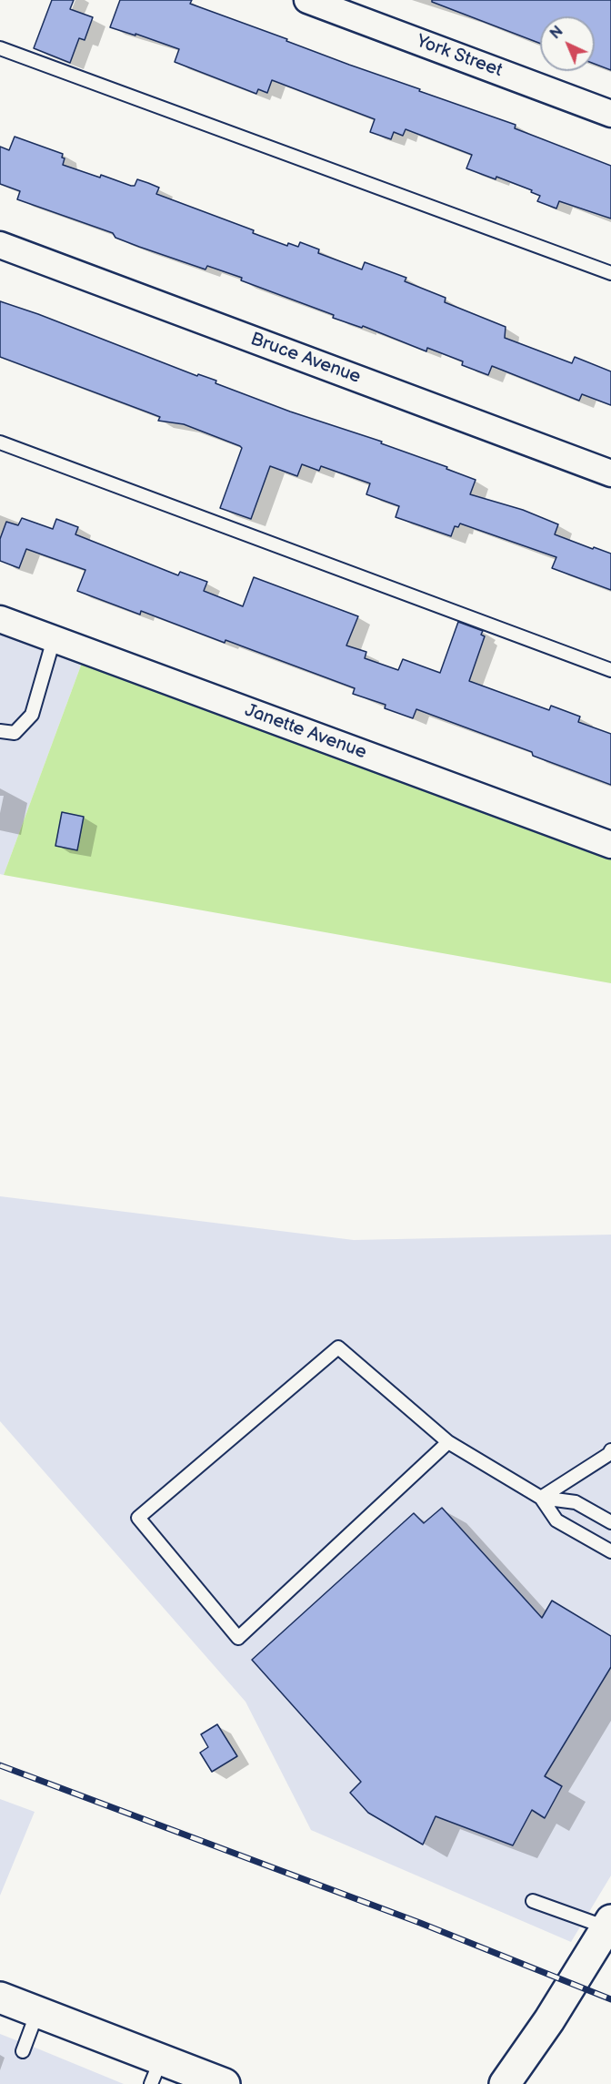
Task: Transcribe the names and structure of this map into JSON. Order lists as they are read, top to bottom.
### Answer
{
  "streets": {
    "street": ["York Street", "Bruce Avenue", "Janette Avenue"]
  },
  "north": "top left"
}
